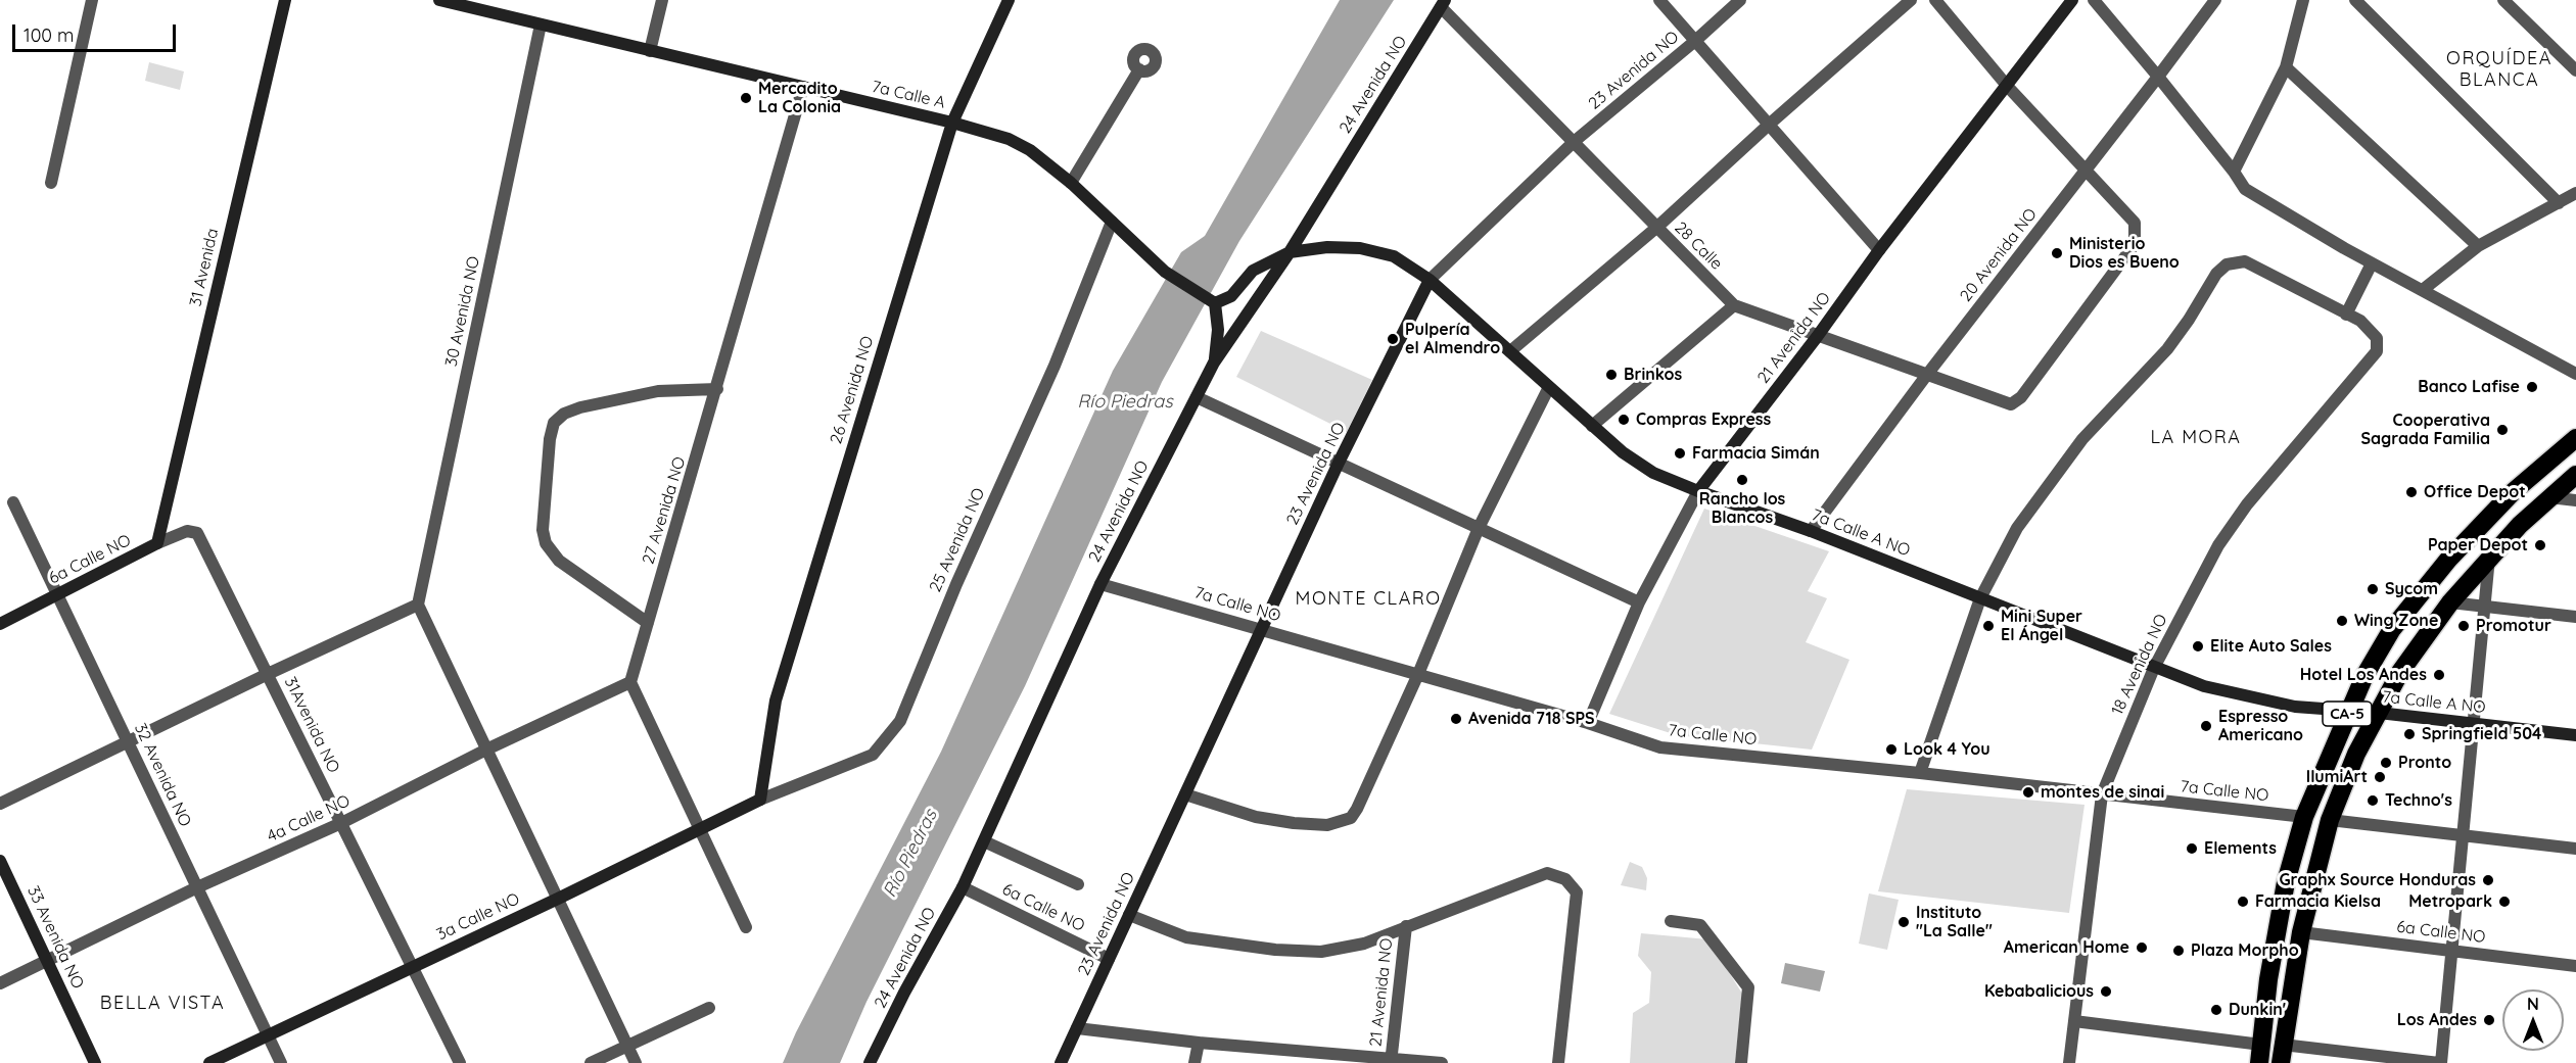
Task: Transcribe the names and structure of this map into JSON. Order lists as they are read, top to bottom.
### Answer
{
  "streets": {
    "highway": ["CA-5"],
    "street": [
      "23 Avenida NO",
      "24 Avenida NO",
      "7a Calle A",
      "28 Calle",
      "20 Avenida NO",
      "31 Avenida",
      "30 Avenida NO",
      "21 Avenida NO",
      "26 Avenida NO",
      "27 Avenida NO",
      "7a Calle A NO",
      "25 Avenida NO",
      "6a Calle NO",
      "7a Calle NO",
      "18 Avenida NO",
      "31Avenida NO",
      "32 Avenida NO",
      "4a Calle NO",
      "3a Calle NO",
      "33 Avenida NO"
    ]
  },
  "crossings": [
    ["23 Avenida NO", "28 Calle"],
    ["23 Avenida NO", "7a Calle A NO"],
    ["23 Avenida NO", "6a Calle NO"],
    ["23 Avenida NO", "7a Calle NO"],
    ["24 Avenida NO", "28 Calle"],
    ["24 Avenida NO", "7a Calle A NO"],
    ["24 Avenida NO", "6a Calle NO"],
    ["24 Avenida NO", "7a Calle NO"],
    ["7a Calle A", "30 Avenida NO"],
    ["7a Calle A", "26 Avenida NO"],
    ["7a Calle A", "27 Avenida NO"],
    ["7a Calle A", "7a Calle A NO"],
    ["7a Calle A", "25 Avenida NO"],
    ["28 Calle", "20 Avenida NO"],
    ["28 Calle", "21 Avenida NO"],
    ["20 Avenida NO", "7a Calle A NO"],
    ["31 Avenida", "6a Calle NO"],
    ["21 Avenida NO", "7a Calle A NO"],
    ["21 Avenida NO", "7a Calle NO"],
    ["26 Avenida NO", "25 Avenida NO"],
    ["26 Avenida NO", "3a Calle NO"],
    ["27 Avenida NO", "4a Calle NO"],
    ["7a Calle A NO", "18 Avenida NO"],
    ["7a Calle A NO", "CA-5"],
    ["25 Avenida NO", "3a Calle NO"],
    ["6a Calle NO", "CA-5"],
    ["6a Calle NO", "31Avenida NO"],
    ["6a Calle NO", "32 Avenida NO"],
    ["7a Calle NO", "18 Avenida NO"],
    ["7a Calle NO", "CA-5"],
    ["31Avenida NO", "4a Calle NO"],
    ["31Avenida NO", "3a Calle NO"],
    ["32 Avenida NO", "4a Calle NO"],
    ["32 Avenida NO", "3a Calle NO"],
    ["4a Calle NO", "33 Avenida NO"]
  ],
  "districts": [
    "ORQUÍDEA BLANCA",
    "LA MORA",
    "MONTE CLARO",
    "BELLA VISTA"
  ],
  "water": ["Río Piedras"],
  "places": [
    "Mercadito La Colonia",
    "Ministerio Dios es Bueno",
    "Pulpería el Almendro",
    "Brinkos",
    "Banco Lafise",
    "Compras Express",
    "Cooperativa Sagrada Familia",
    "Farmacia Simán",
    "Rancho los Blancos",
    "Office Depot",
    "Paper Depot",
    "Sycom",
    "Wing Zone",
    "Mini Super El Ángel",
    "Promotur",
    "Elite Auto Sales",
    "Hotel Los Andes",
    "Avenida 718 SPS",
    "Espresso Americano",
    "Springfield 504",
    "Look 4 You",
    "Pronto",
    "IlumiArt",
    "montes de sinai",
    "Techno's",
    "Elements",
    "Graphx Source Honduras",
    "Farmacia Kielsa",
    "Metropark",
    "Instituto \"La Salle\"",
    "American Home",
    "Plaza Morpho",
    "Kebabalicious",
    "Dunkin'",
    "Los Andes"
  ],
  "scale_bar": "100 m",
  "north": "top"
}
